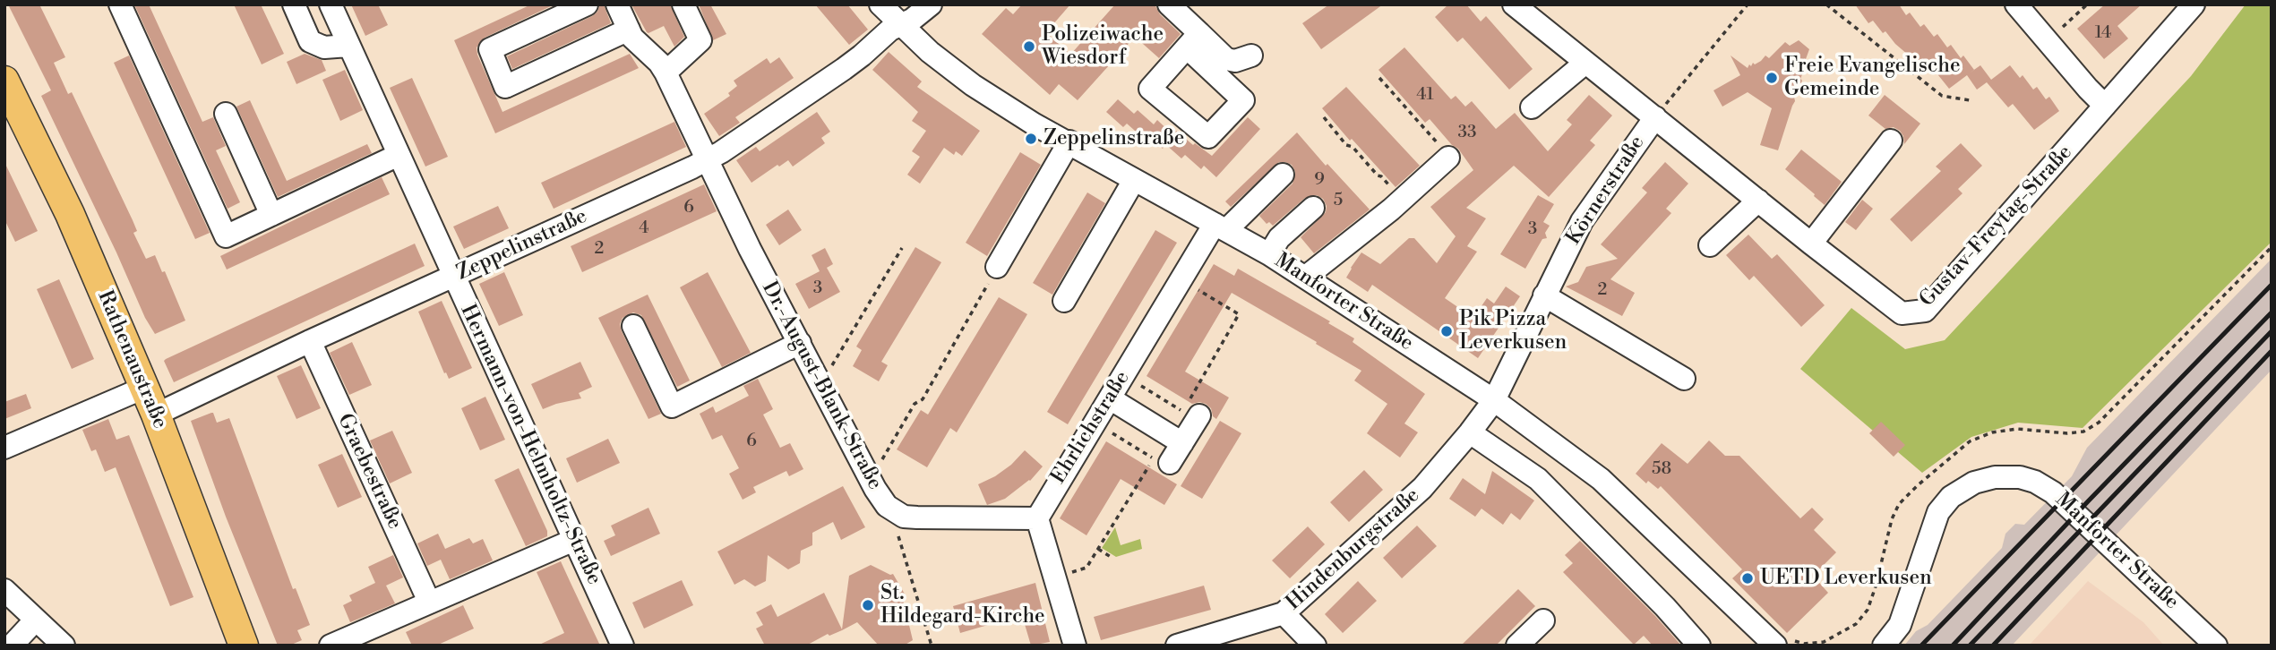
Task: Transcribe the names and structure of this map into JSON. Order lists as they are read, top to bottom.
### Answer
{
  "streets": {
    "main road": ["Rathenaustraße"],
    "street": [
      "Körnerstraße",
      "Gustav-Freytag-Straße",
      "Zeppelinstraße",
      "Manforter Straße",
      "Dr.-August-Blank-Straße",
      "Ehrlichstraße",
      "Hermann-von-Helmholtz-Straße",
      "Graebestraße",
      "Hindenburgstraße"
    ]
  },
  "crossings": [
    ["Körnerstraße", "Gustav-Freytag-Straße"],
    ["Körnerstraße", "Manforter Straße"],
    ["Körnerstraße", "Hindenburgstraße"],
    ["Zeppelinstraße", "Manforter Straße"],
    ["Zeppelinstraße", "Rathenaustraße"],
    ["Zeppelinstraße", "Dr.-August-Blank-Straße"],
    ["Zeppelinstraße", "Hermann-von-Helmholtz-Straße"],
    ["Zeppelinstraße", "Graebestraße"],
    ["Manforter Straße", "Ehrlichstraße"],
    ["Manforter Straße", "Hindenburgstraße"],
    ["Dr.-August-Blank-Straße", "Ehrlichstraße"]
  ],
  "places": [
    "Polizeiwache Wiesdorf",
    "Freie Evangelische Gemeinde",
    "Zeppelinstraße",
    "Pik Pizza Leverkusen",
    "UETD Leverkusen",
    "St. Hildegard-Kirche"
  ],
  "house_numbers": [
    "14",
    "41",
    "33",
    "9",
    "5",
    "6",
    "4",
    "3",
    "2",
    "3",
    "2",
    "6",
    "58"
  ]
}
